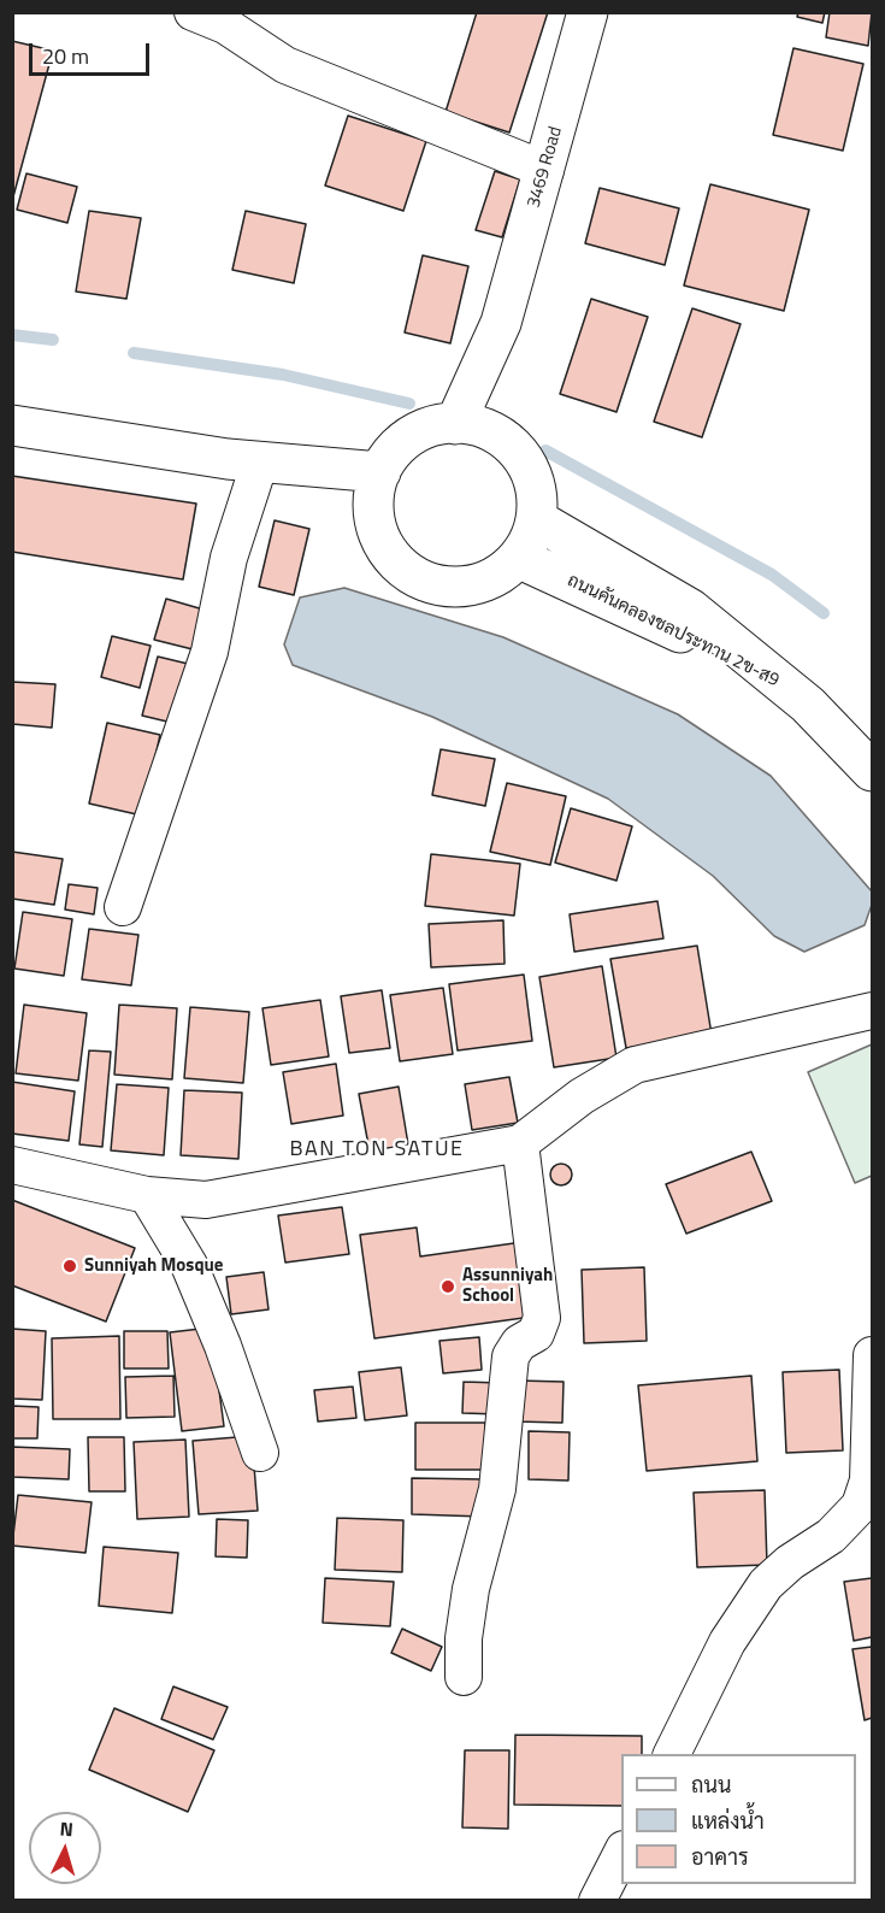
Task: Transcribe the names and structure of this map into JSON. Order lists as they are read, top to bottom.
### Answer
{
  "streets": {
    "street": ["3469 Road", "ถนนคันคลองชลประทาน 2ข-ส9"]
  },
  "crossings": [
    ["3469 Road", "ถนนคันคลองชลประทาน 2ข-ส9"]
  ],
  "districts": ["BAN TON SATUE"],
  "places": ["Sunniyah Mosque", "Assunniyah School"],
  "legend": ["ถนน", "แหล่งน้ำ", "อาคาร"],
  "scale_bar": "20 m",
  "north": "top"
}
